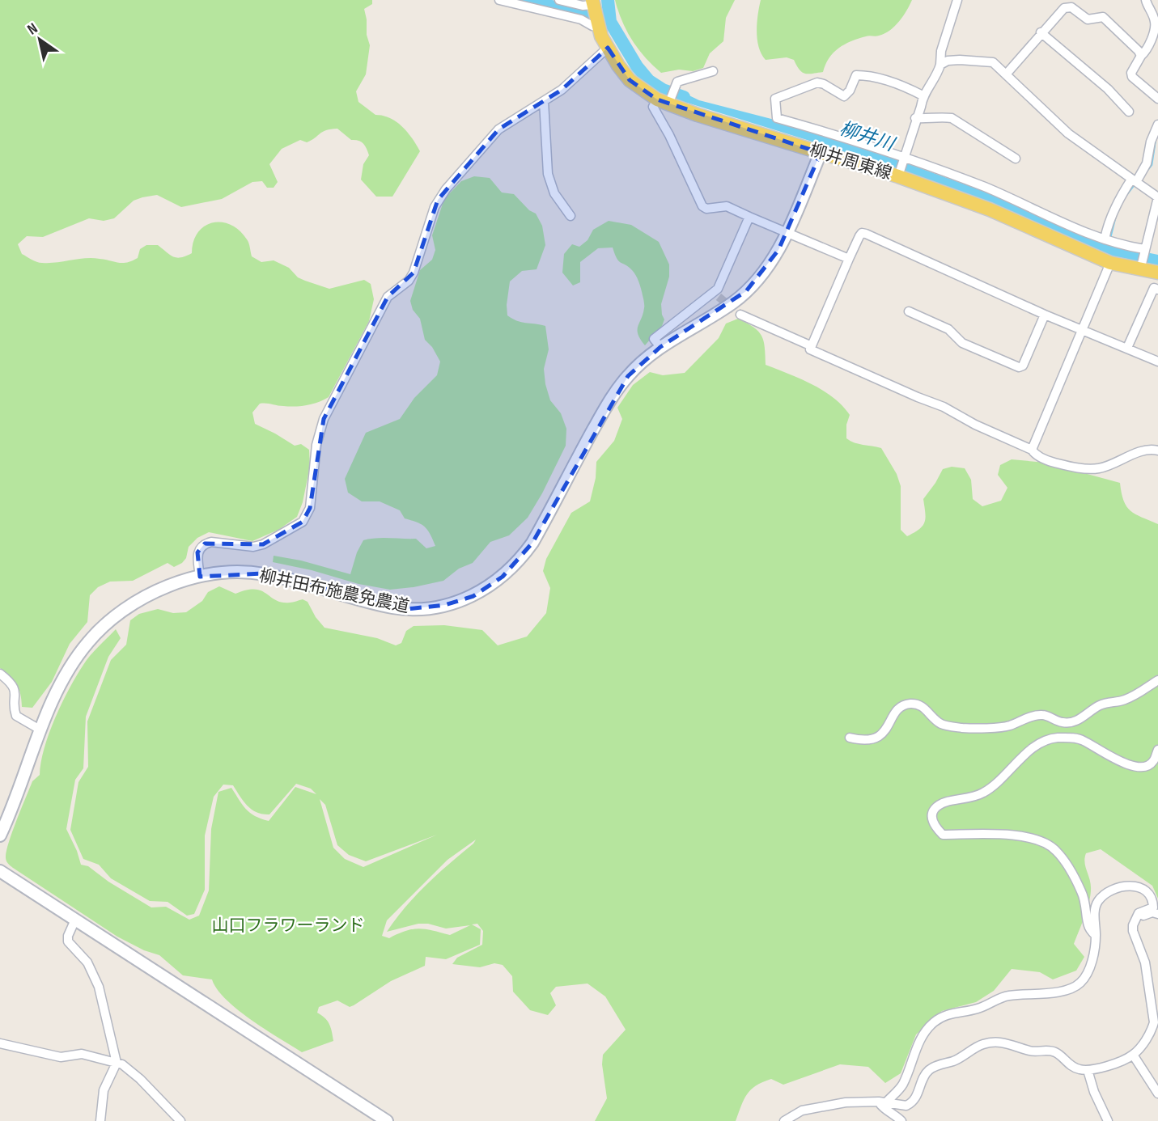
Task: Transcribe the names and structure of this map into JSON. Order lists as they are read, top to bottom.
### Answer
{
  "streets": {
    "main road": ["柳井周東線"],
    "street": ["柳井田布施農免農道"]
  },
  "crossings": [
    ["柳井周東線", "柳井田布施農免農道"]
  ],
  "water": ["柳井川"],
  "parks": ["山口フラワーランド"],
  "north": "top left"
}
